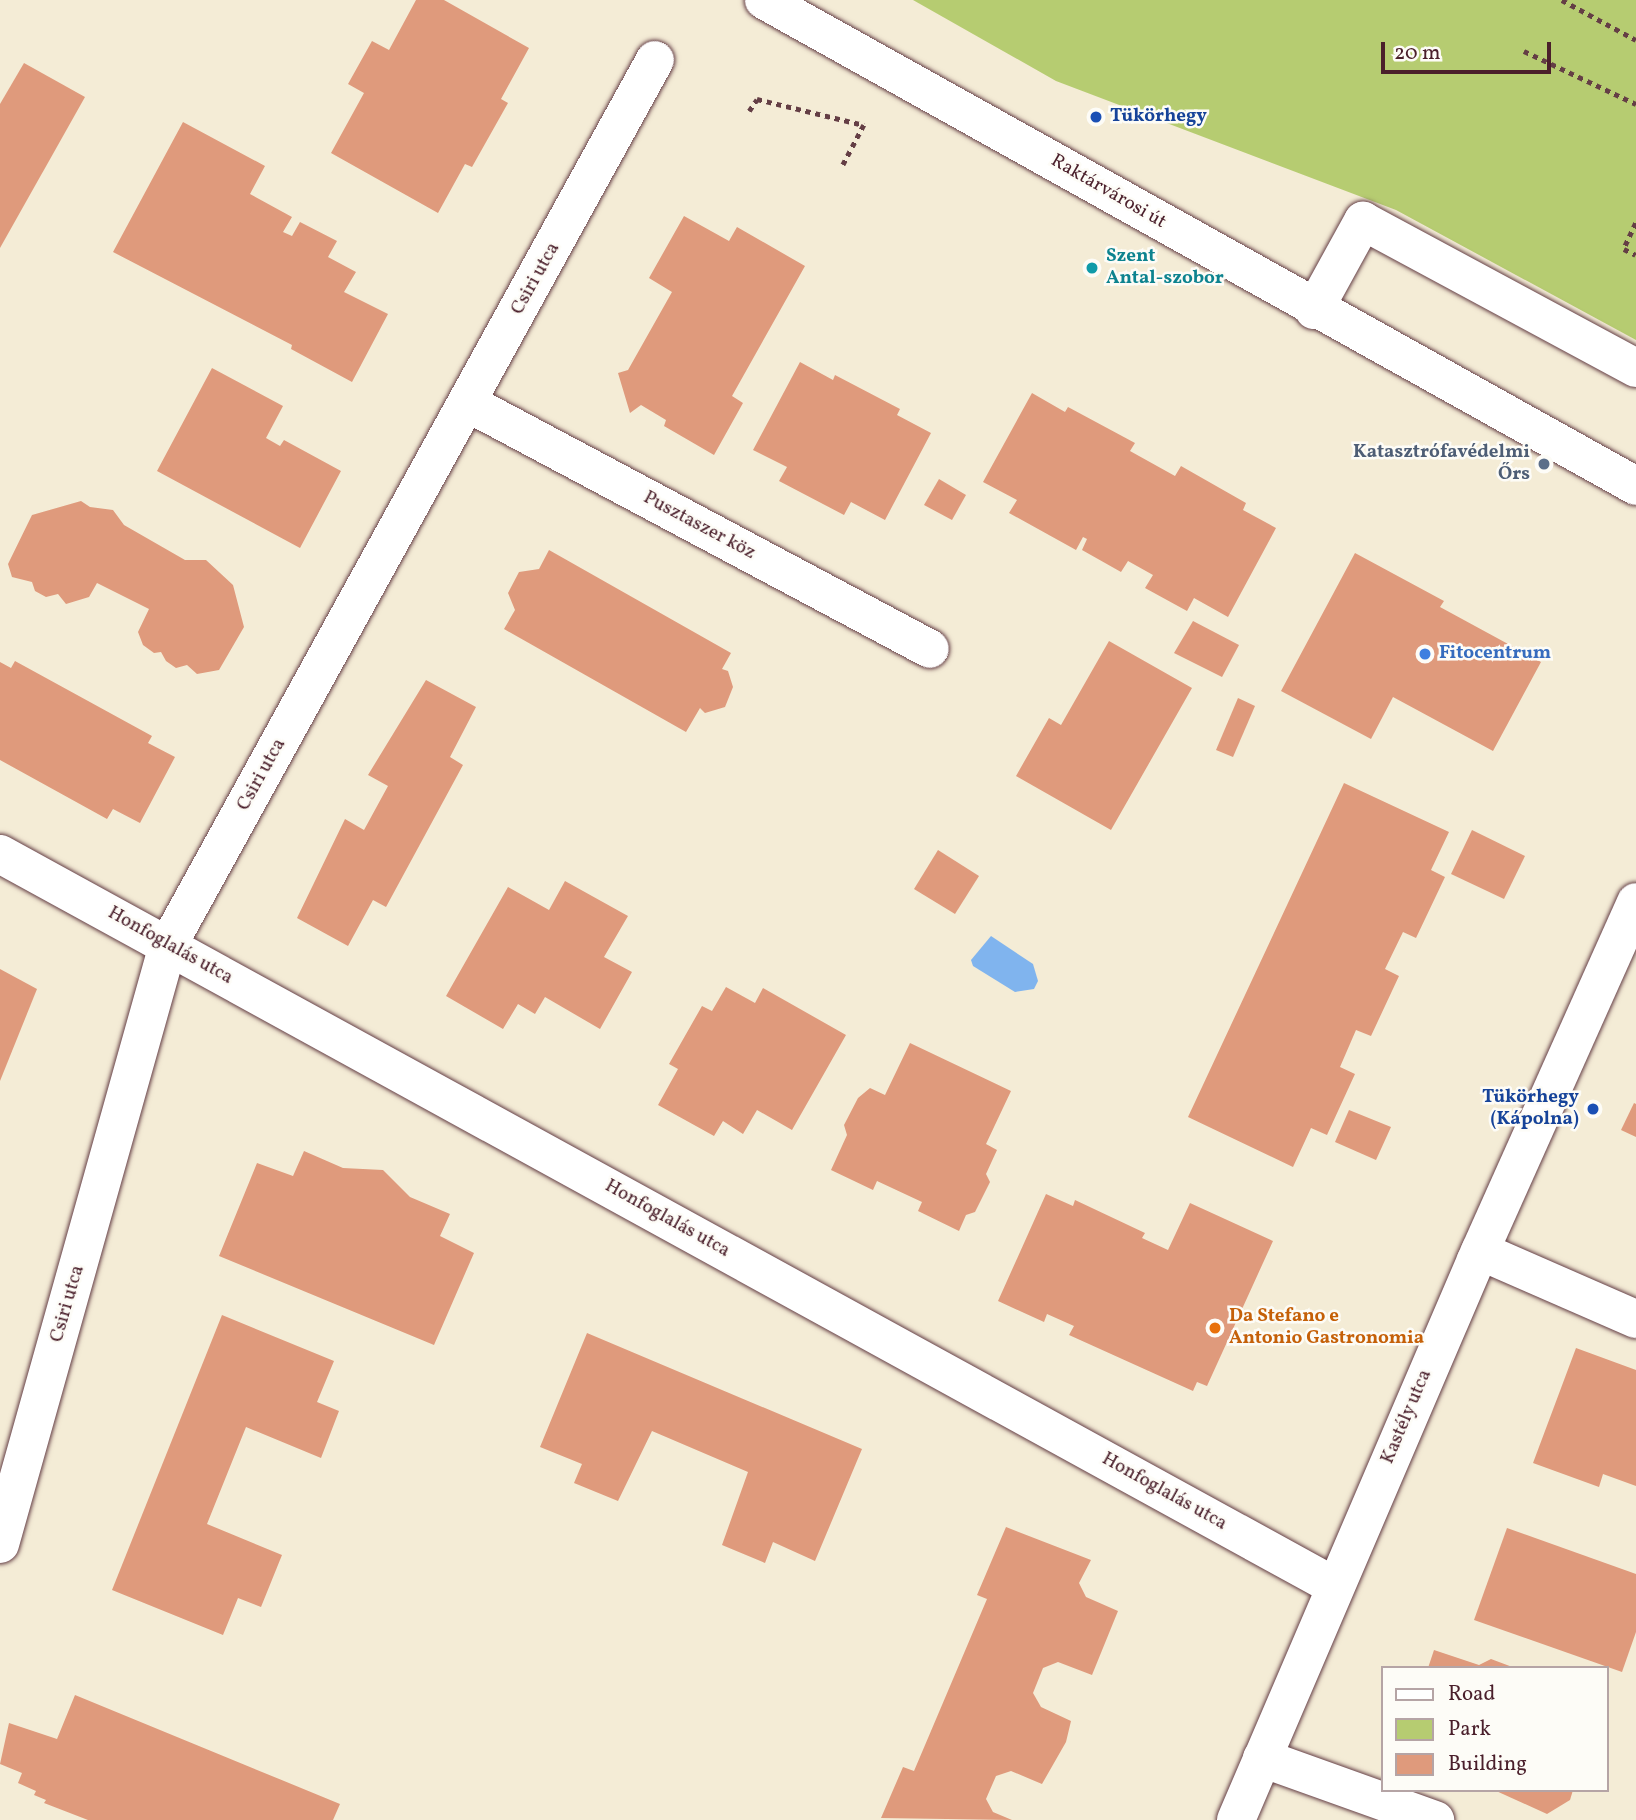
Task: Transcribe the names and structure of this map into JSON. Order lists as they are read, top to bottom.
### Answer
{
  "streets": {
    "street": [
      "Raktárvárosi út",
      "Csiri utca",
      "Pusztaszer köz",
      "Honfoglalás utca",
      "Kastély utca"
    ]
  },
  "crossings": [
    ["Csiri utca", "Pusztaszer köz"],
    ["Csiri utca", "Honfoglalás utca"],
    ["Honfoglalás utca", "Kastély utca"]
  ],
  "places": [
    "Tükörhegy",
    "Szent Antal-szobor",
    "Katasztrófavédelmi Őrs",
    "Fitocentrum",
    "Tükörhegy (Kápolna)",
    "Da Stefano e Antonio Gastronomia"
  ],
  "legend": ["Road", "Park", "Building"],
  "scale_bar": "20 m"
}
